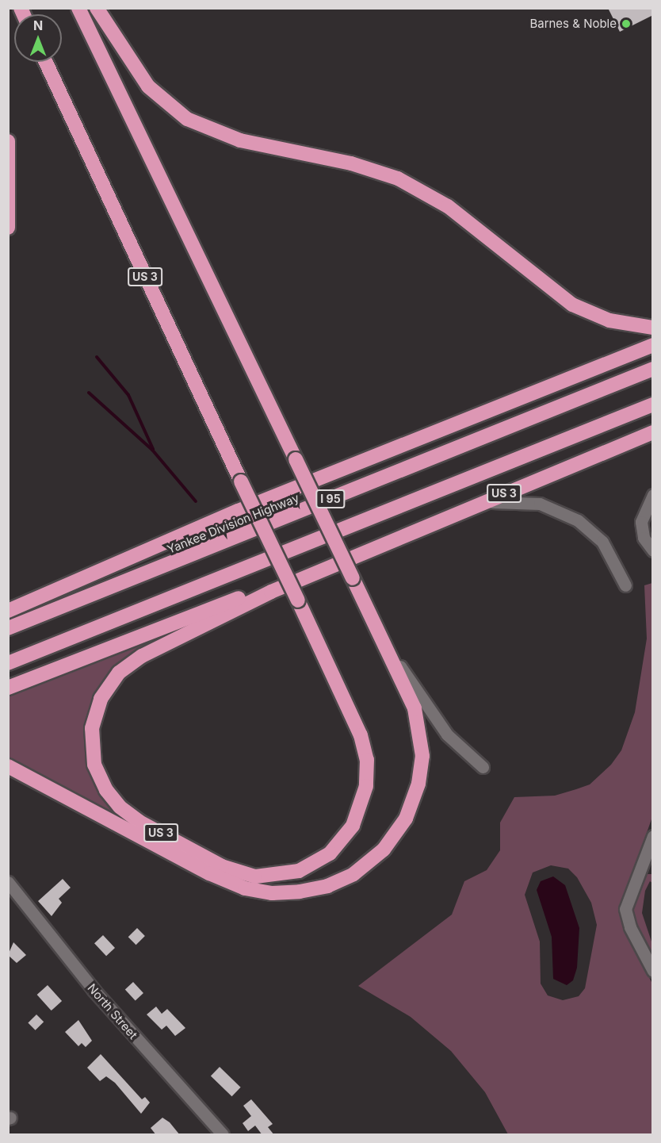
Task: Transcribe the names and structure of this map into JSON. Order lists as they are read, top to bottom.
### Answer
{
  "streets": {
    "highway": ["US 3", "I 95", "Yankee Division Highway"],
    "street": ["North Street"]
  },
  "places": ["Barnes & Noble"],
  "north": "top"
}
